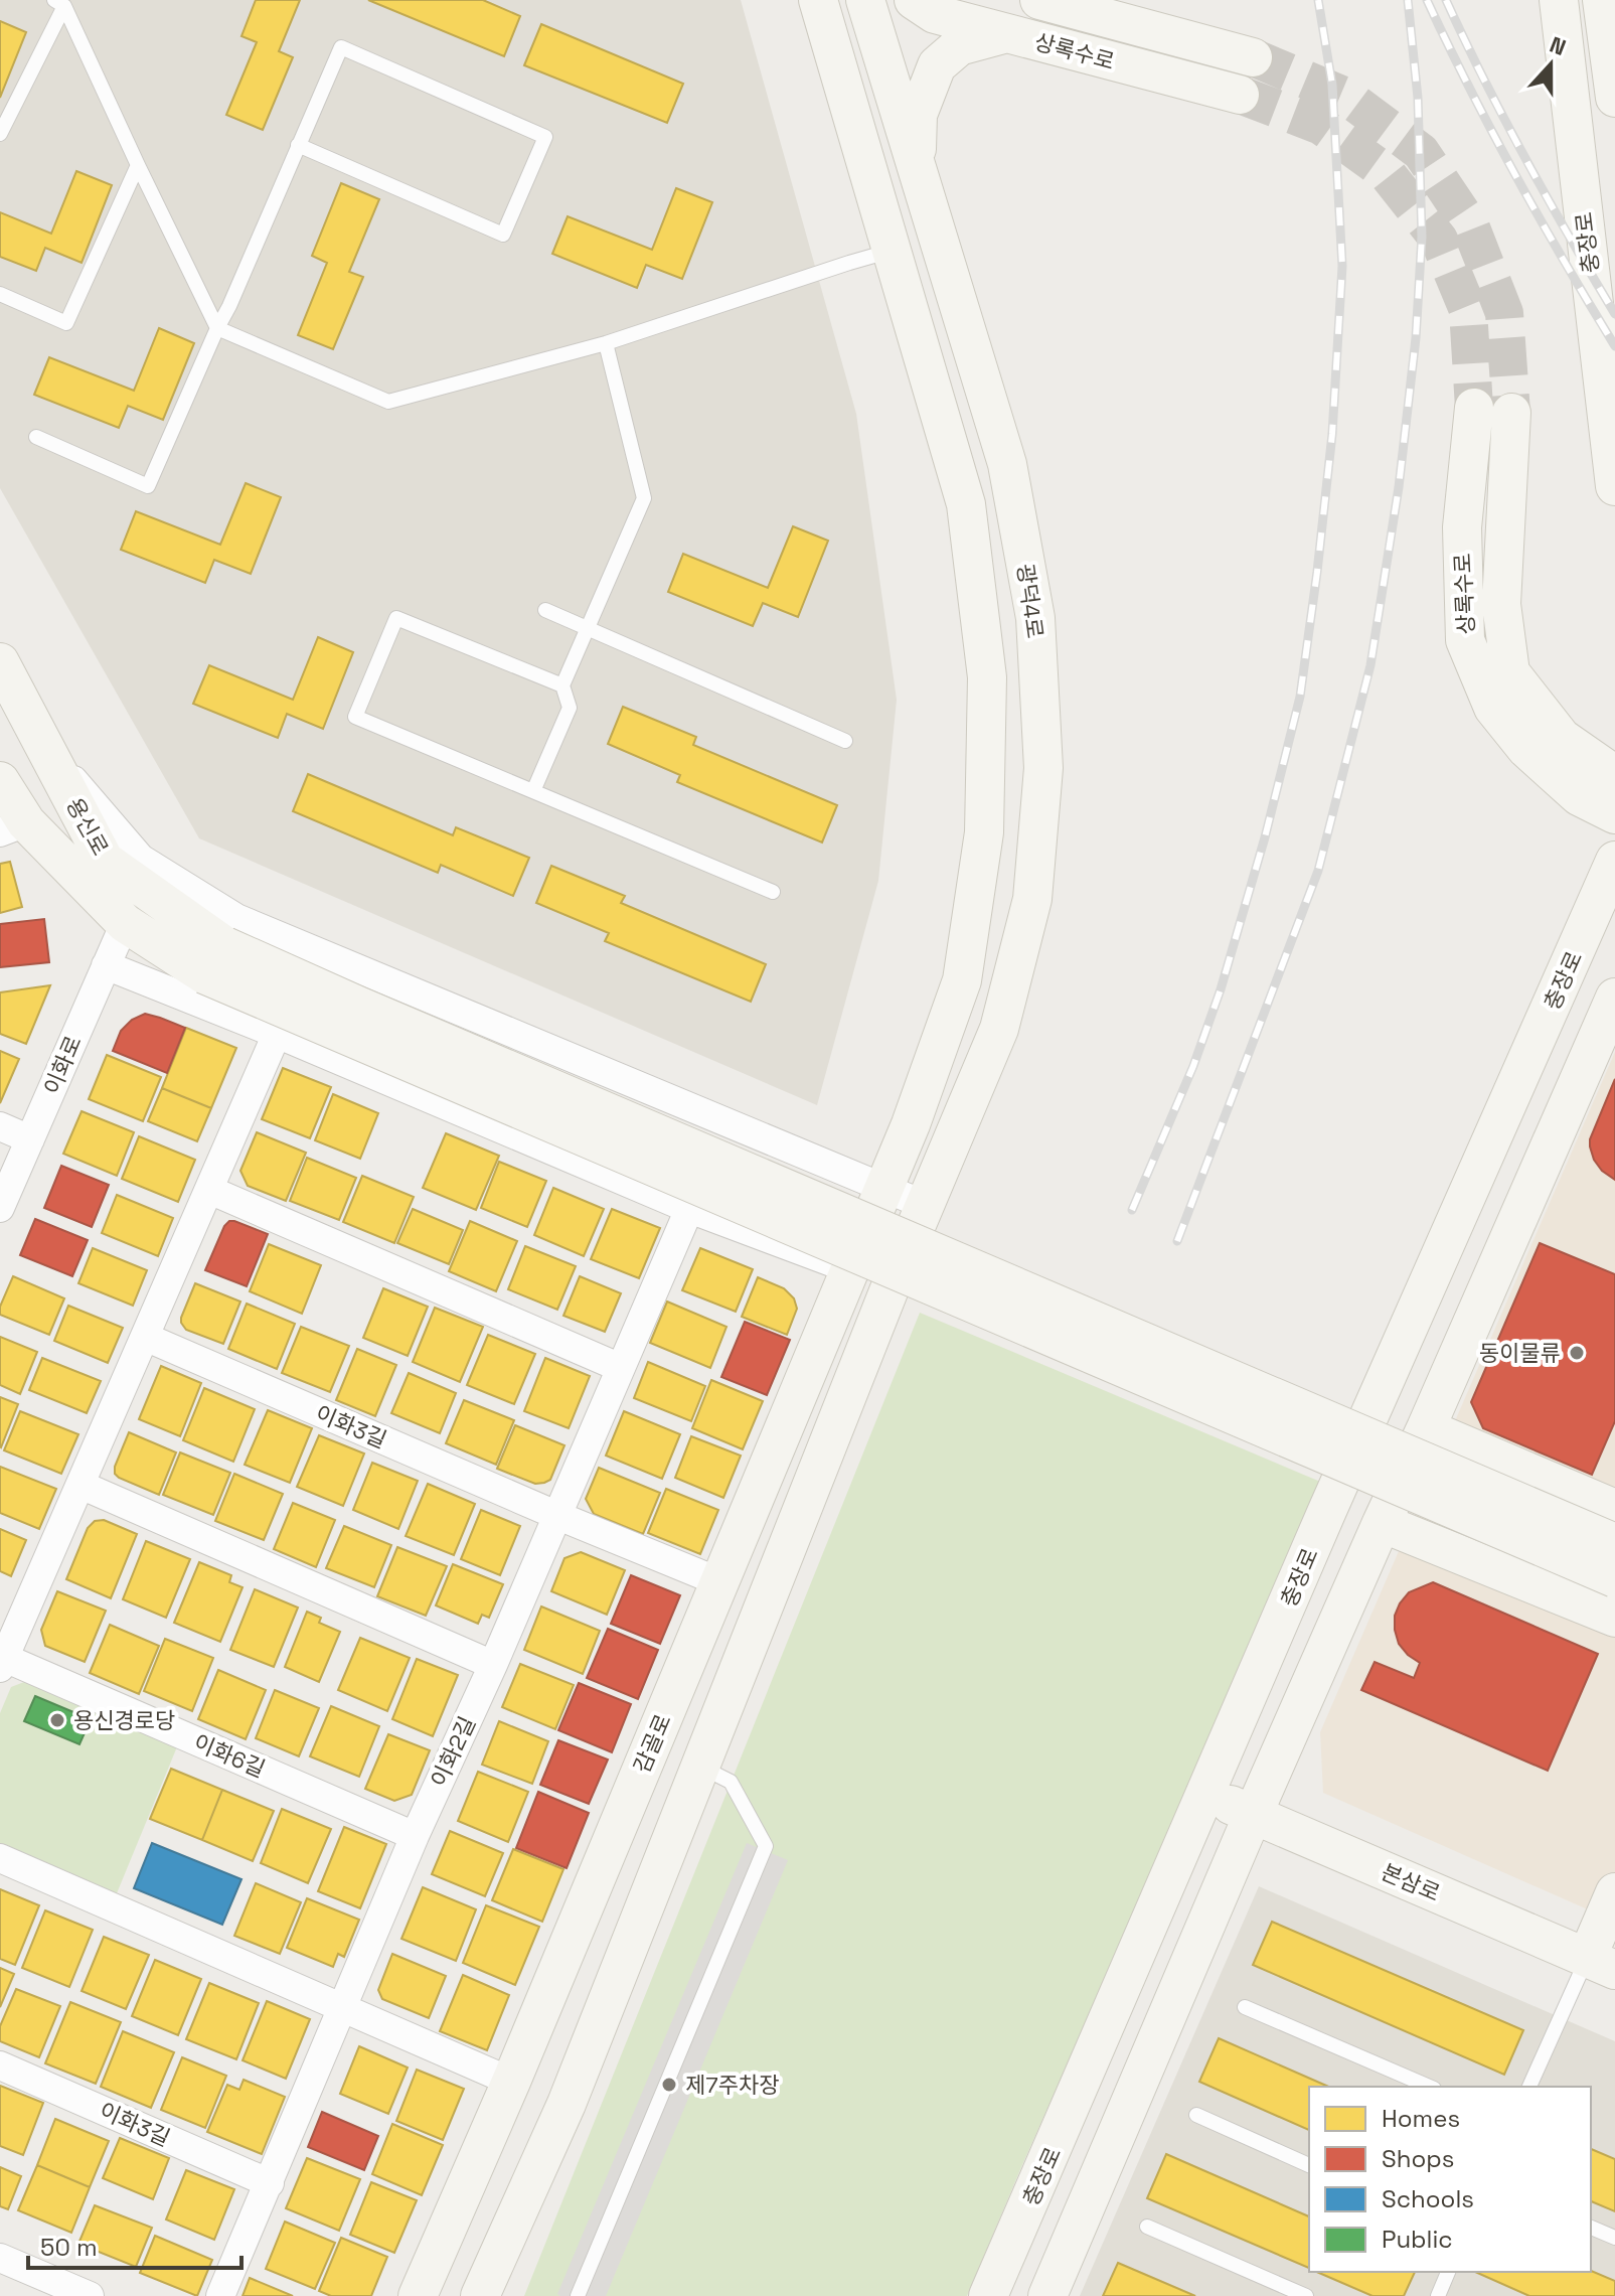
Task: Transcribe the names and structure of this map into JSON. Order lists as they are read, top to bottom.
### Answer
{
  "streets": {
    "main road": [
      "상록수로",
      "충장로",
      "광덕4로",
      "용신로",
      "감골로",
      "본삼로"
    ],
    "street": [
      "이화로",
      "이화3길",
      "이화2길",
      "이화6길"
    ]
  },
  "crossings": [
    ["충장로", "본삼로"],
    ["용신로", "이화로"],
    ["이화3길", "감골로"],
    ["이화3길", "이화2길"],
    ["이화2길", "이화6길"]
  ],
  "places": ["동이물류", "용신경로당", "제7주차장"],
  "legend": [
    "Homes",
    "Shops",
    "Schools",
    "Public"
  ],
  "scale_bar": "50 m",
  "north": "top"
}
